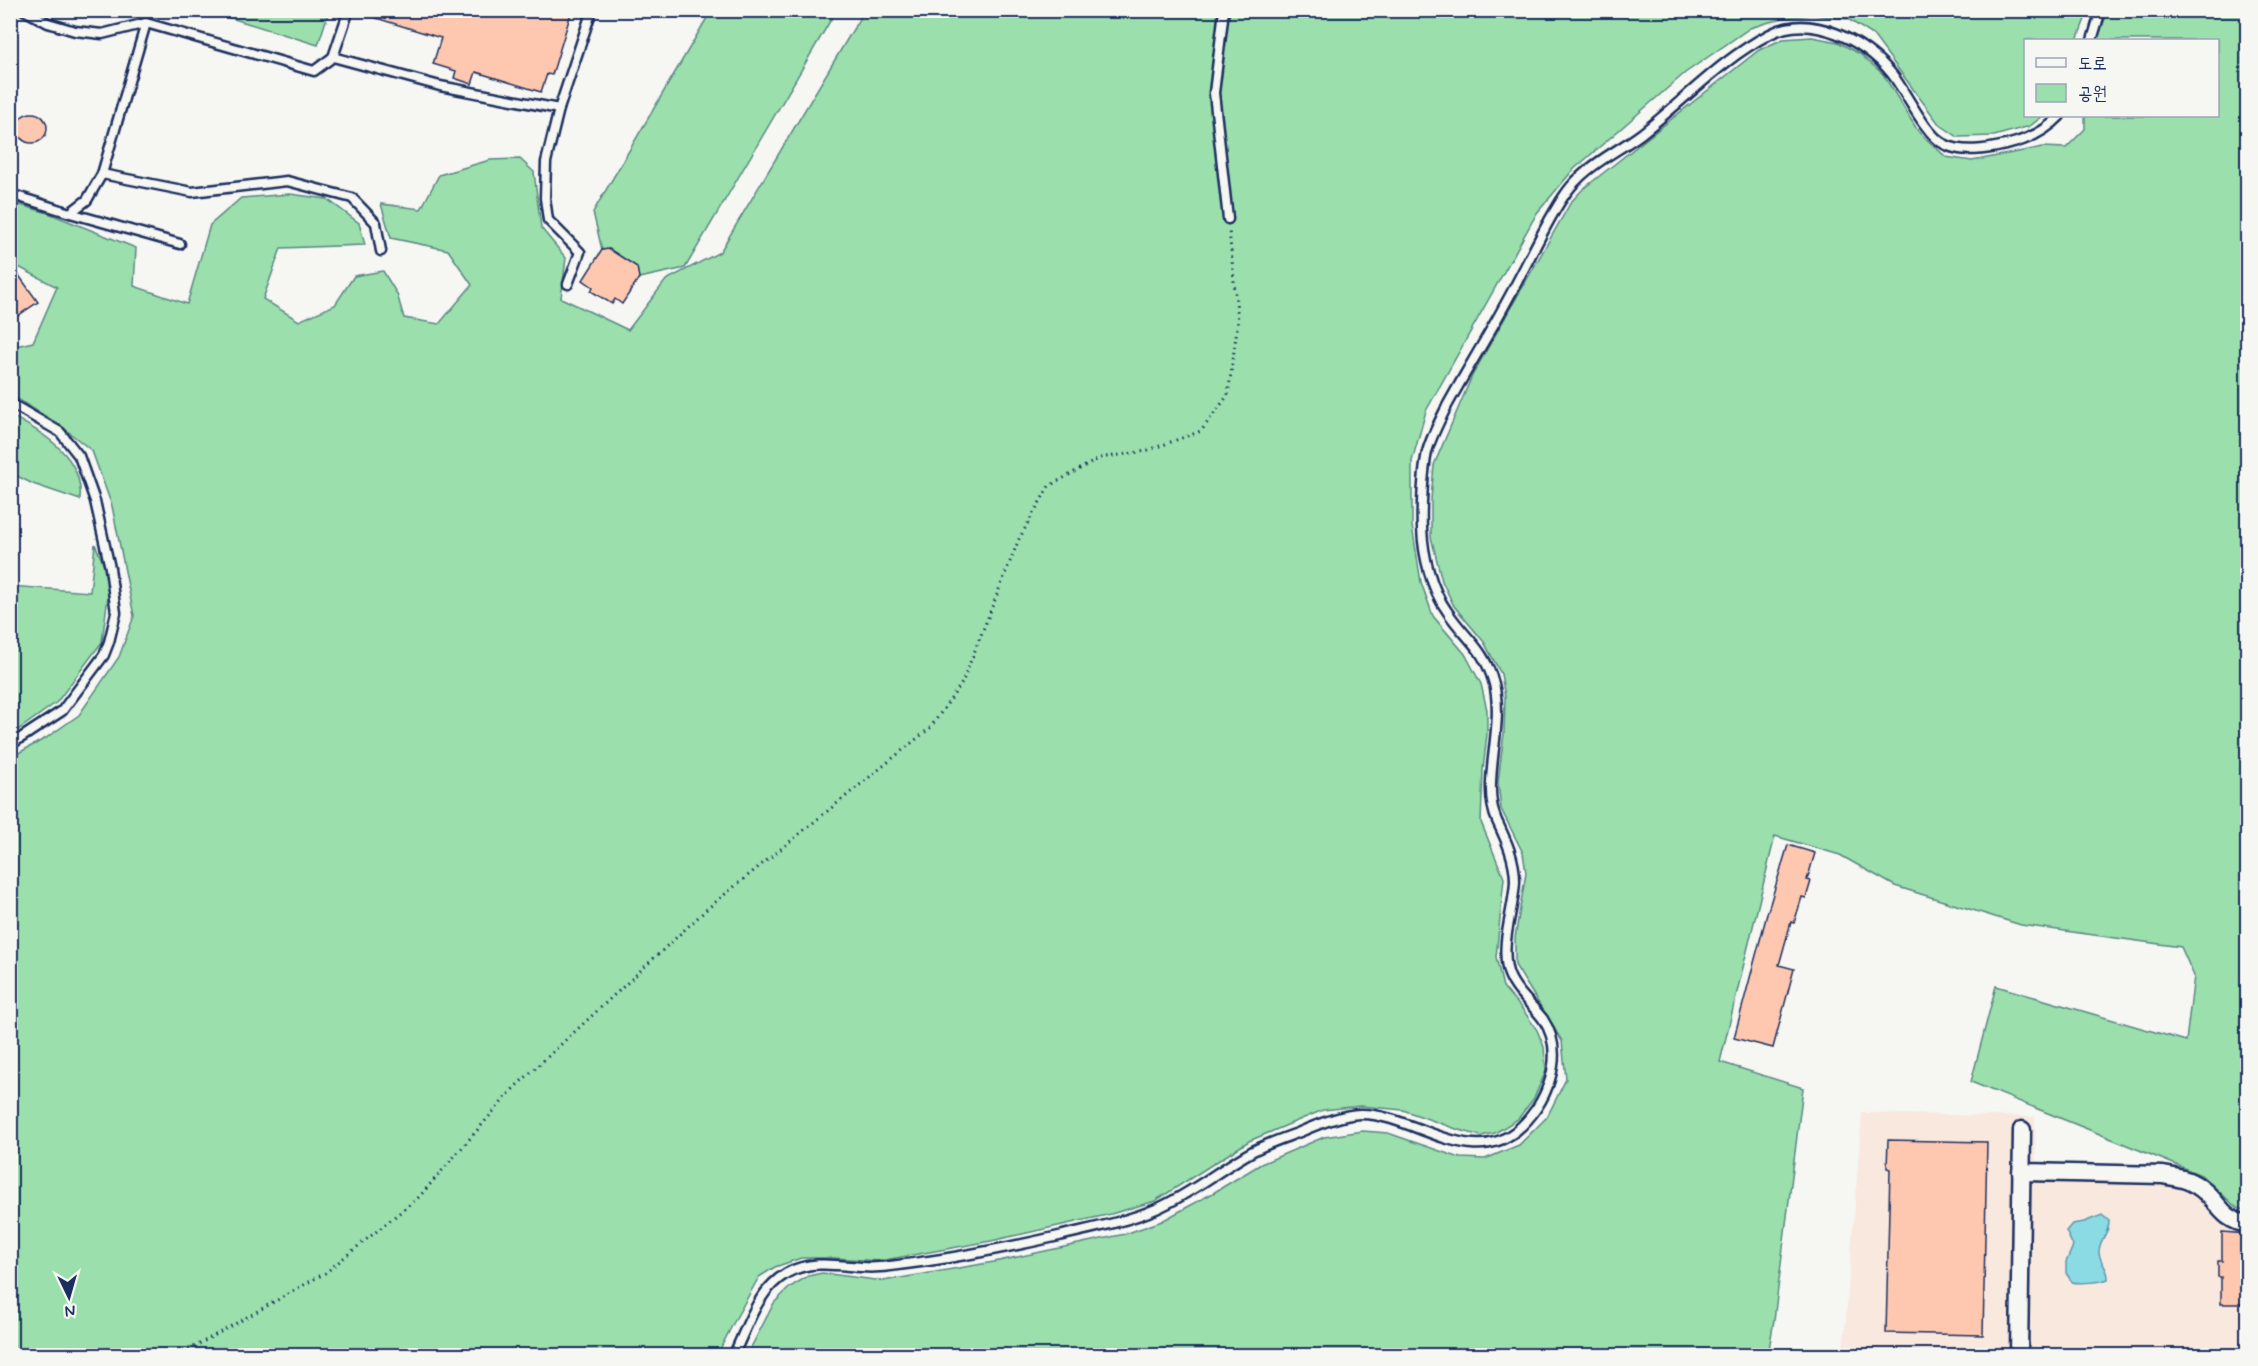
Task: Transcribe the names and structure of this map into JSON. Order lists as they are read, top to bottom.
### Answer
{
  "legend": ["도로", "공원"],
  "north": "bottom"
}
